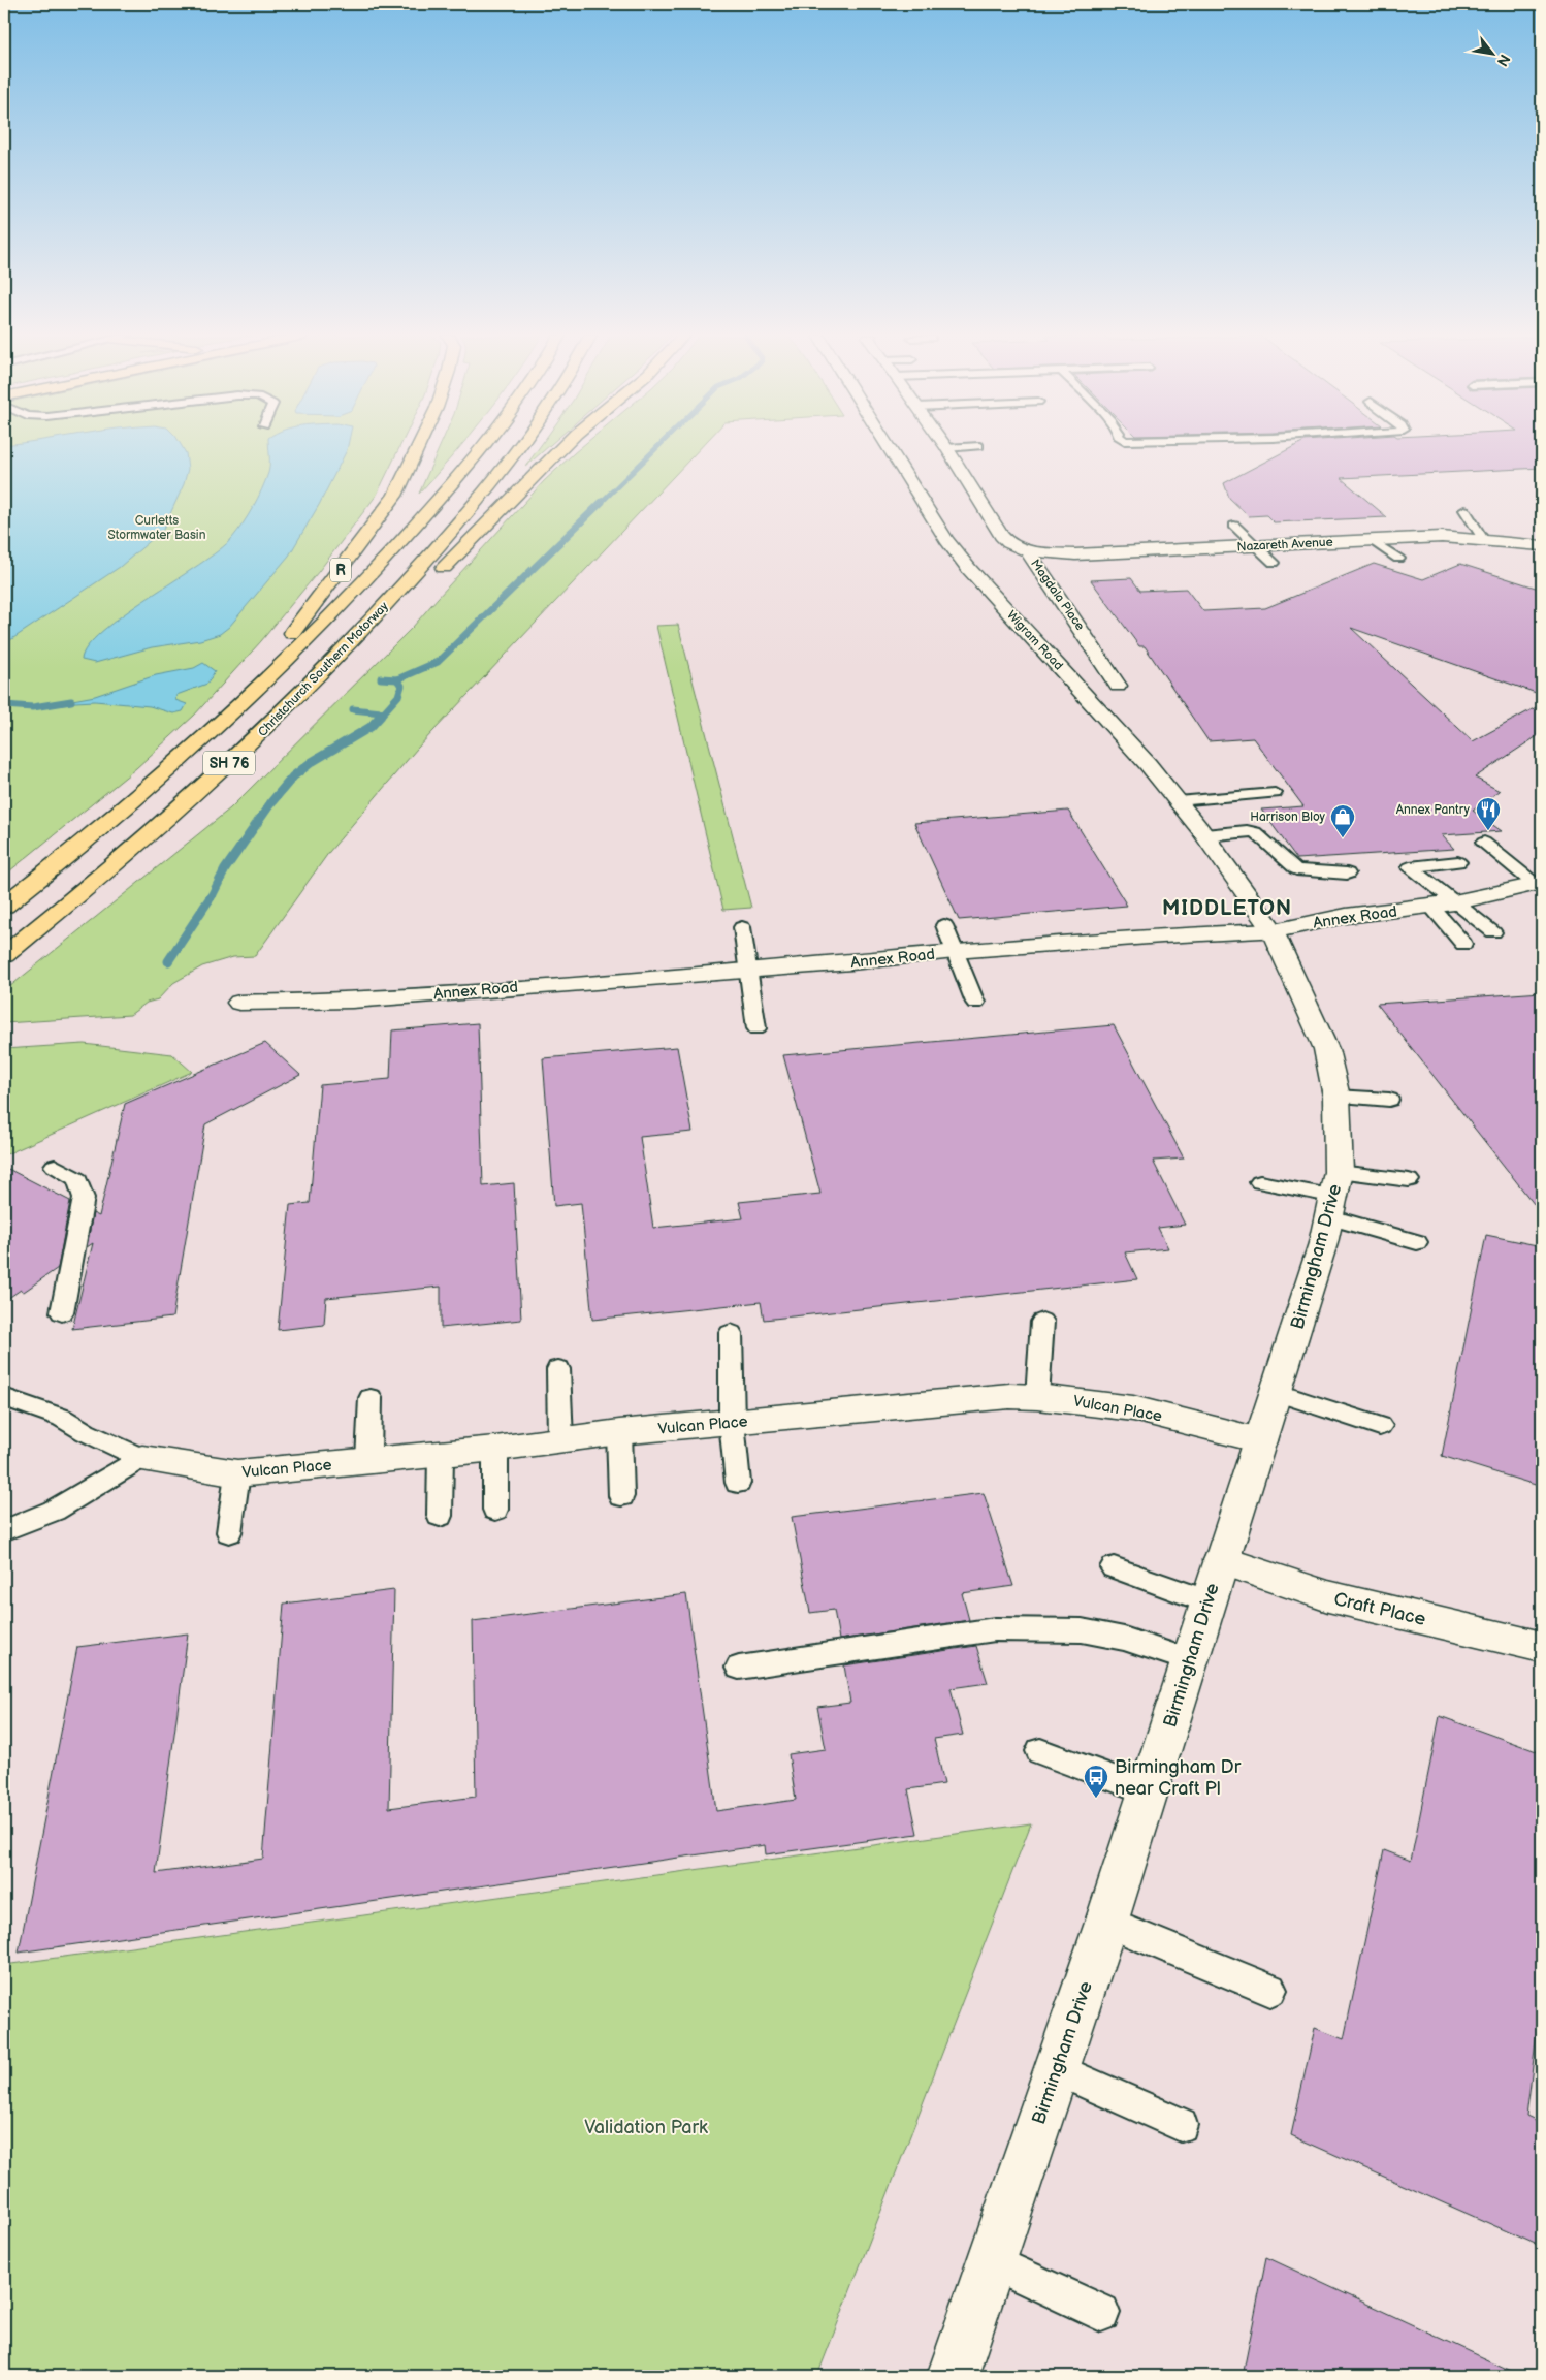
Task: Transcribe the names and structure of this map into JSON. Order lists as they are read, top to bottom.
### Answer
{
  "streets": {
    "main road": ["R", "Christchurch Southern Motorway", "SH 76"],
    "street": [
      "Nazareth Avenue",
      "Magdala Place",
      "Wigram Road",
      "Annex Road",
      "Birmingham Drive",
      "Vulcan Place",
      "Craft Place"
    ]
  },
  "crossings": [
    ["Nazareth Avenue", "Magdala Place"],
    ["R", "SH 76"],
    ["Wigram Road", "Annex Road"],
    ["Wigram Road", "Birmingham Drive"],
    ["Annex Road", "Birmingham Drive"],
    ["Birmingham Drive", "Vulcan Place"],
    ["Birmingham Drive", "Craft Place"]
  ],
  "districts": ["MIDDLETON"],
  "parks": ["Curletts Stormwater Basin", "Validation Park"],
  "places": {
    "restaurant": ["Annex Pantry"],
    "shop": ["Harrison Bloy"],
    "bus stop": ["Birmingham Dr near Craft Pl"]
  },
  "north": "bottom right"
}
